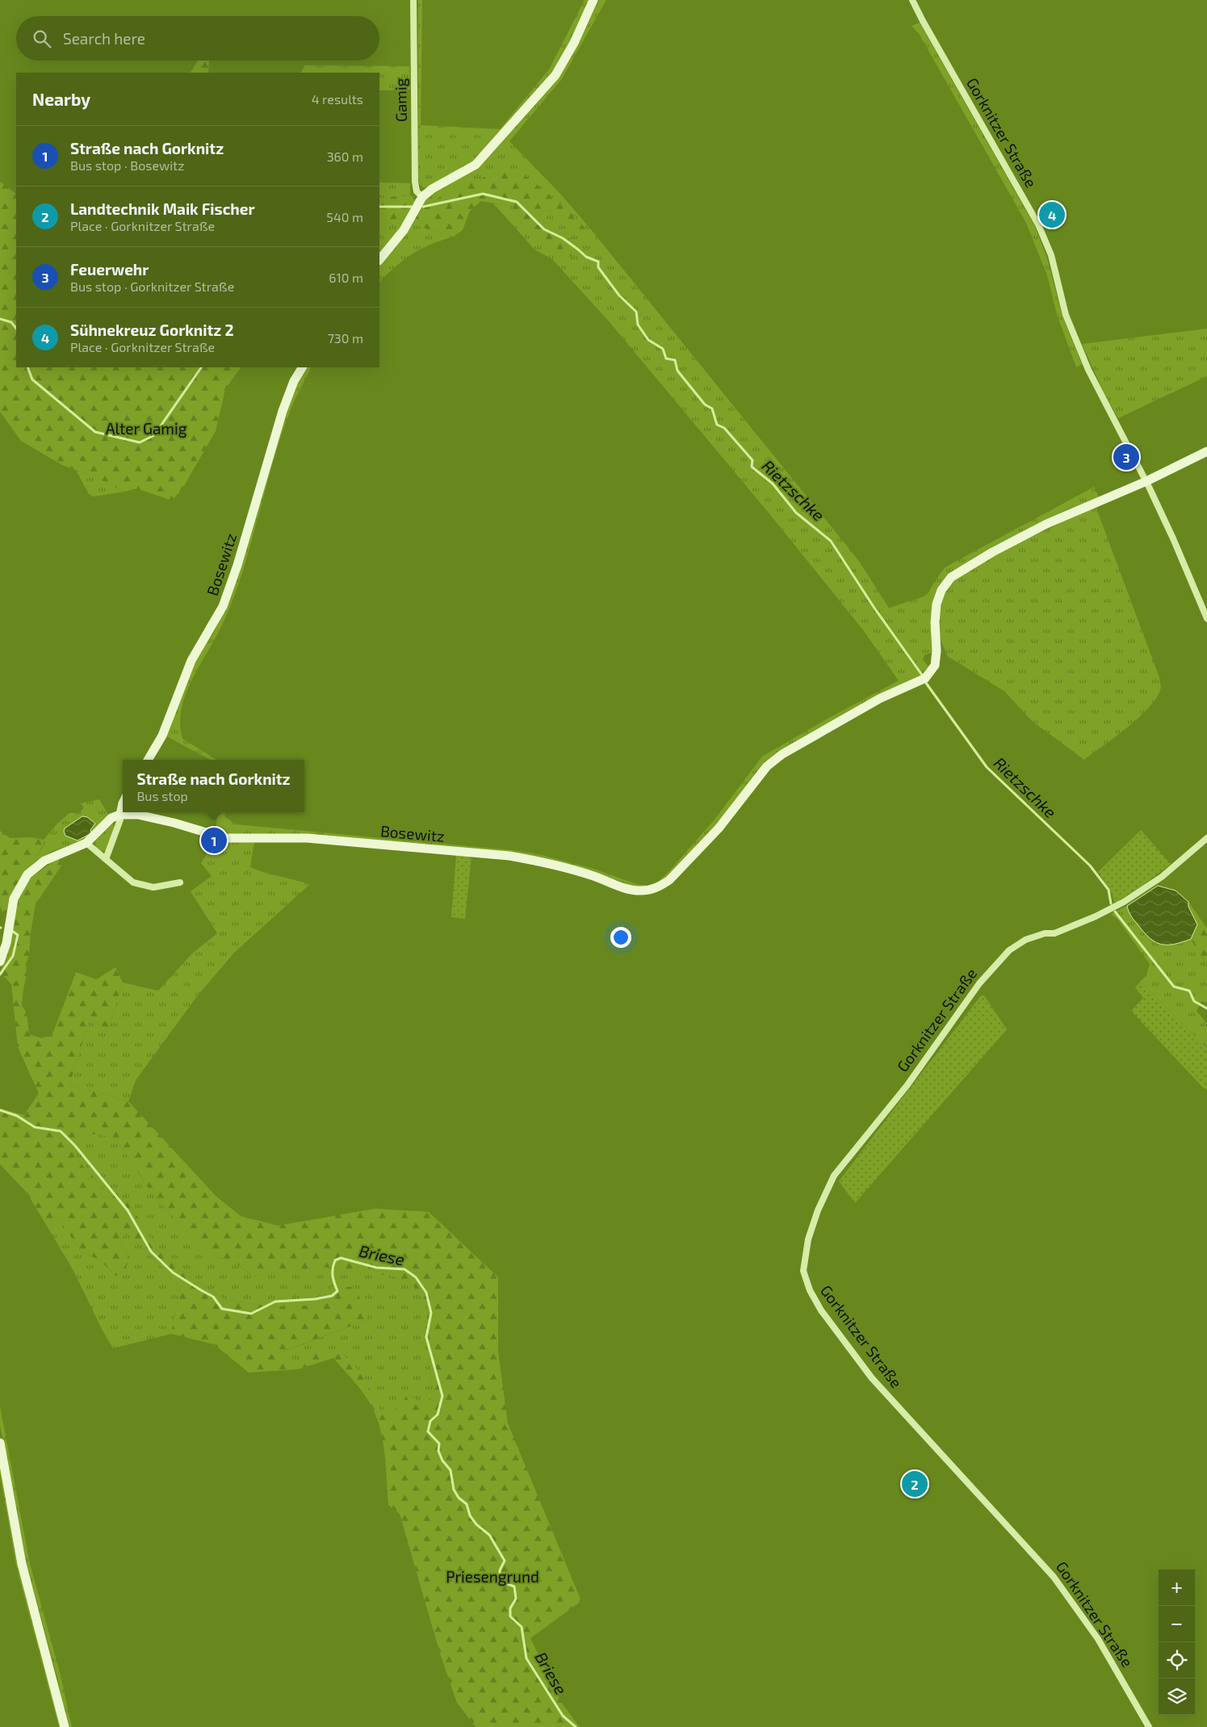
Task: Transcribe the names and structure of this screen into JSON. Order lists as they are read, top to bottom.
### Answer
{
  "streets": {
    "street": ["Gamig", "Gorknitzer Straße", "Bosewitz"]
  },
  "crossings": [
    ["Gorknitzer Straße", "Bosewitz"]
  ],
  "water": ["Rietzschke", "Briese"],
  "parks": ["Alter Gamig", "Priesengrund"],
  "page": {
    "search": "Search here",
    "heading": ["Nearby", "4 results"],
    "list": [
      {
        "mark": "1",
        "name": "Straße nach Gorknitz",
        "note": "Bus stop · Bosewitz",
        "value": "360 m"
      },
      {
        "mark": "2",
        "name": "Landtechnik Maik Fischer",
        "note": "Place · Gorknitzer Straße",
        "value": "540 m"
      },
      {
        "mark": "3",
        "name": "Feuerwehr",
        "note": "Bus stop · Gorknitzer Straße",
        "value": "610 m"
      },
      {
        "mark": "4",
        "name": "Sühnekreuz Gorknitz 2",
        "note": "Place · Gorknitzer Straße",
        "value": "730 m"
      }
    ],
    "pins": [
      "4",
      "3",
      "1",
      "2"
    ],
    "popup": ["Straße nach Gorknitz", "Bus stop"],
    "map_buttons": ["+", "−"]
  }
}
